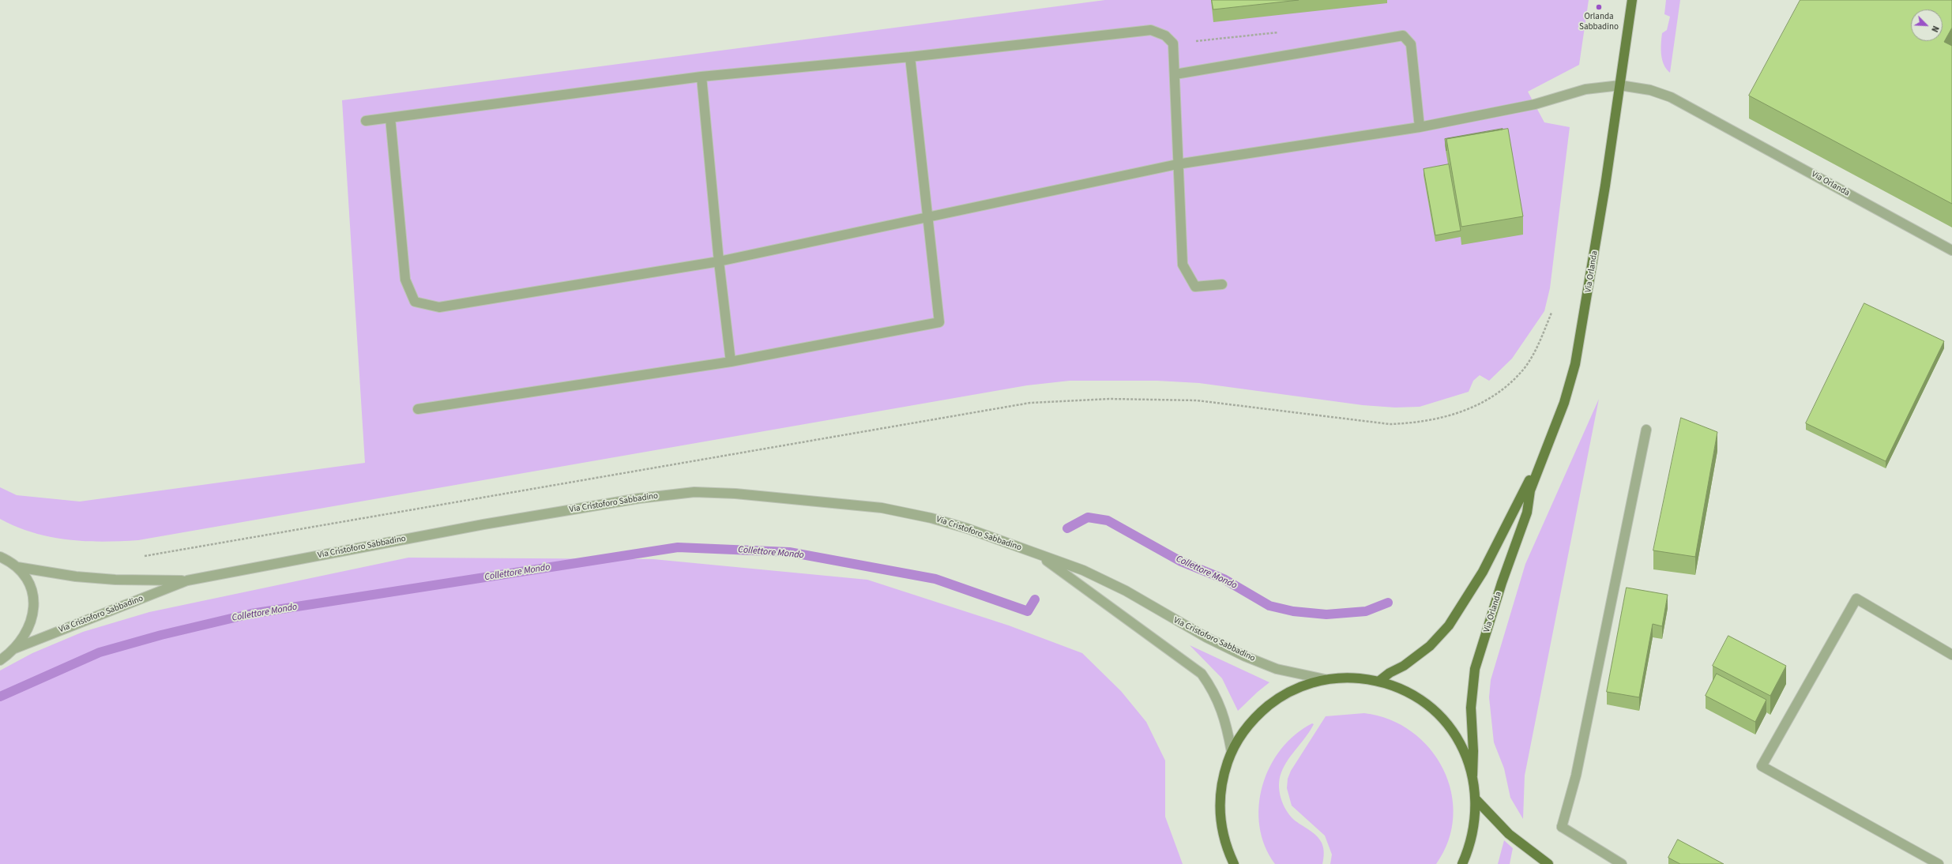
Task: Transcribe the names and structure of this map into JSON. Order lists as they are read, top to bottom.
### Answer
{
  "streets": {
    "main road": ["Via Orlanda"],
    "street": ["Via Cristoforo Sabbadino"]
  },
  "water": ["Collettore Mondo"],
  "places": ["Orlanda Sabbadino"],
  "north": "bottom right"
}
